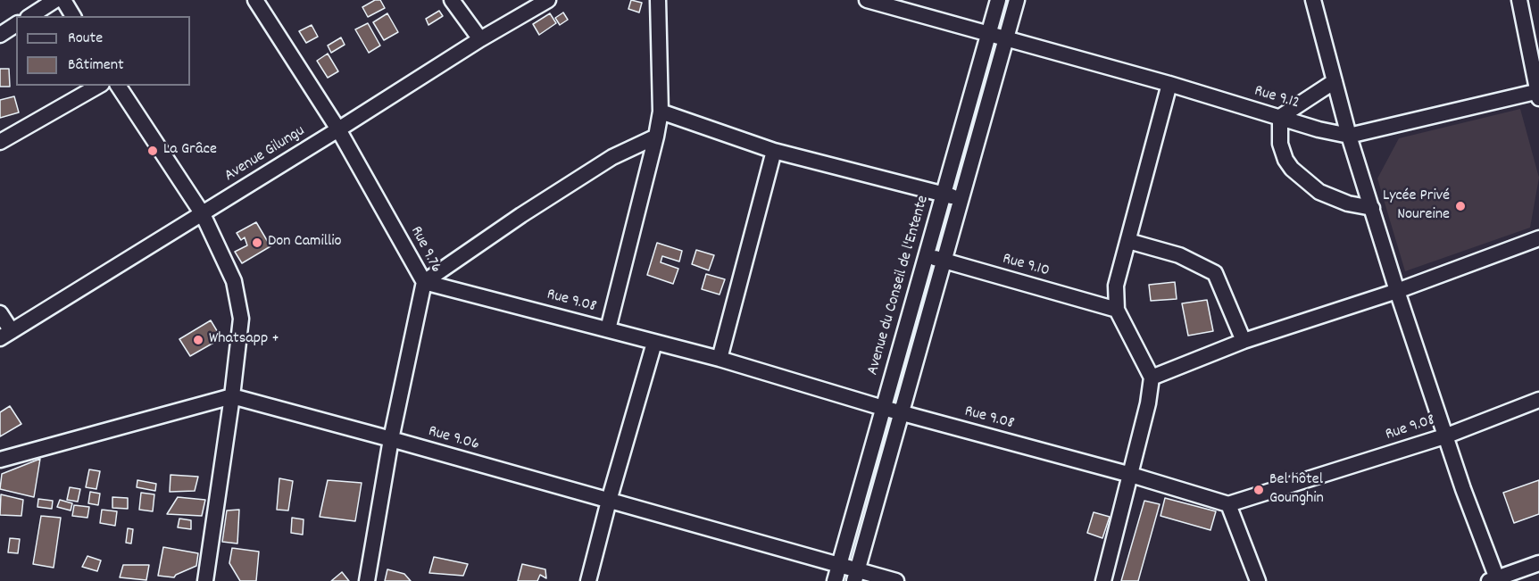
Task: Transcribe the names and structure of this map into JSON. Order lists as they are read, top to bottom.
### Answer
{
  "streets": {
    "street": [
      "Rue 9.12",
      "Avenue Gilungu",
      "Rue 9.76",
      "Rue 9.10",
      "Avenue du Conseil de l'Entente",
      "Rue 9.08",
      "Rue 9.06"
    ]
  },
  "crossings": [
    ["Rue 9.12", "Avenue du Conseil de l'Entente"],
    ["Avenue Gilungu", "Rue 9.76"],
    ["Rue 9.76", "Rue 9.08"],
    ["Rue 9.76", "Rue 9.06"],
    ["Rue 9.10", "Avenue du Conseil de l'Entente"],
    ["Avenue du Conseil de l'Entente", "Rue 9.08"],
    ["Avenue du Conseil de l'Entente", "Rue 9.06"]
  ],
  "places": [
    "La Grâce",
    "Lycée Privé Noureine",
    "Don Camillio",
    "Whatsapp +",
    "Bel hôtel Gounghin"
  ],
  "legend": ["Route", "Bâtiment"]
}
